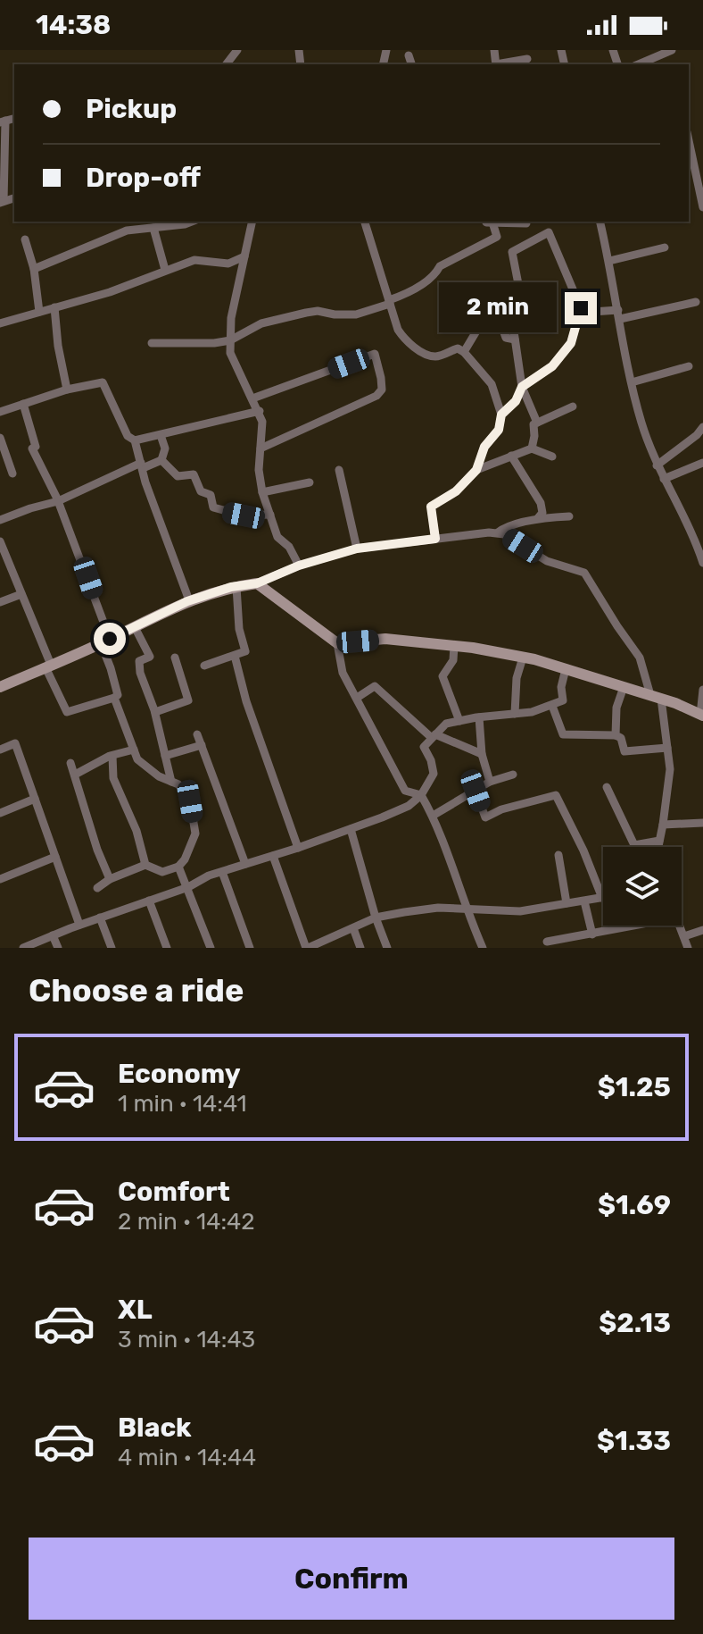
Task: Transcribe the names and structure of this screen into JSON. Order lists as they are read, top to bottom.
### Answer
{
  "page": {
    "status": "14:38",
    "banner": ["Pickup", "Drop-off"],
    "bubble": "2 min",
    "heading": "Choose a ride",
    "list": [
      {
        "name": "Economy",
        "note": "1 min · 14:41",
        "value": "$1.25"
      },
      {
        "name": "Comfort",
        "note": "2 min · 14:42",
        "value": "$1.69"
      },
      {
        "name": "XL",
        "note": "3 min · 14:43",
        "value": "$2.13"
      },
      {
        "name": "Black",
        "note": "4 min · 14:44",
        "value": "$1.33"
      }
    ],
    "buttons": "Confirm"
  }
}
